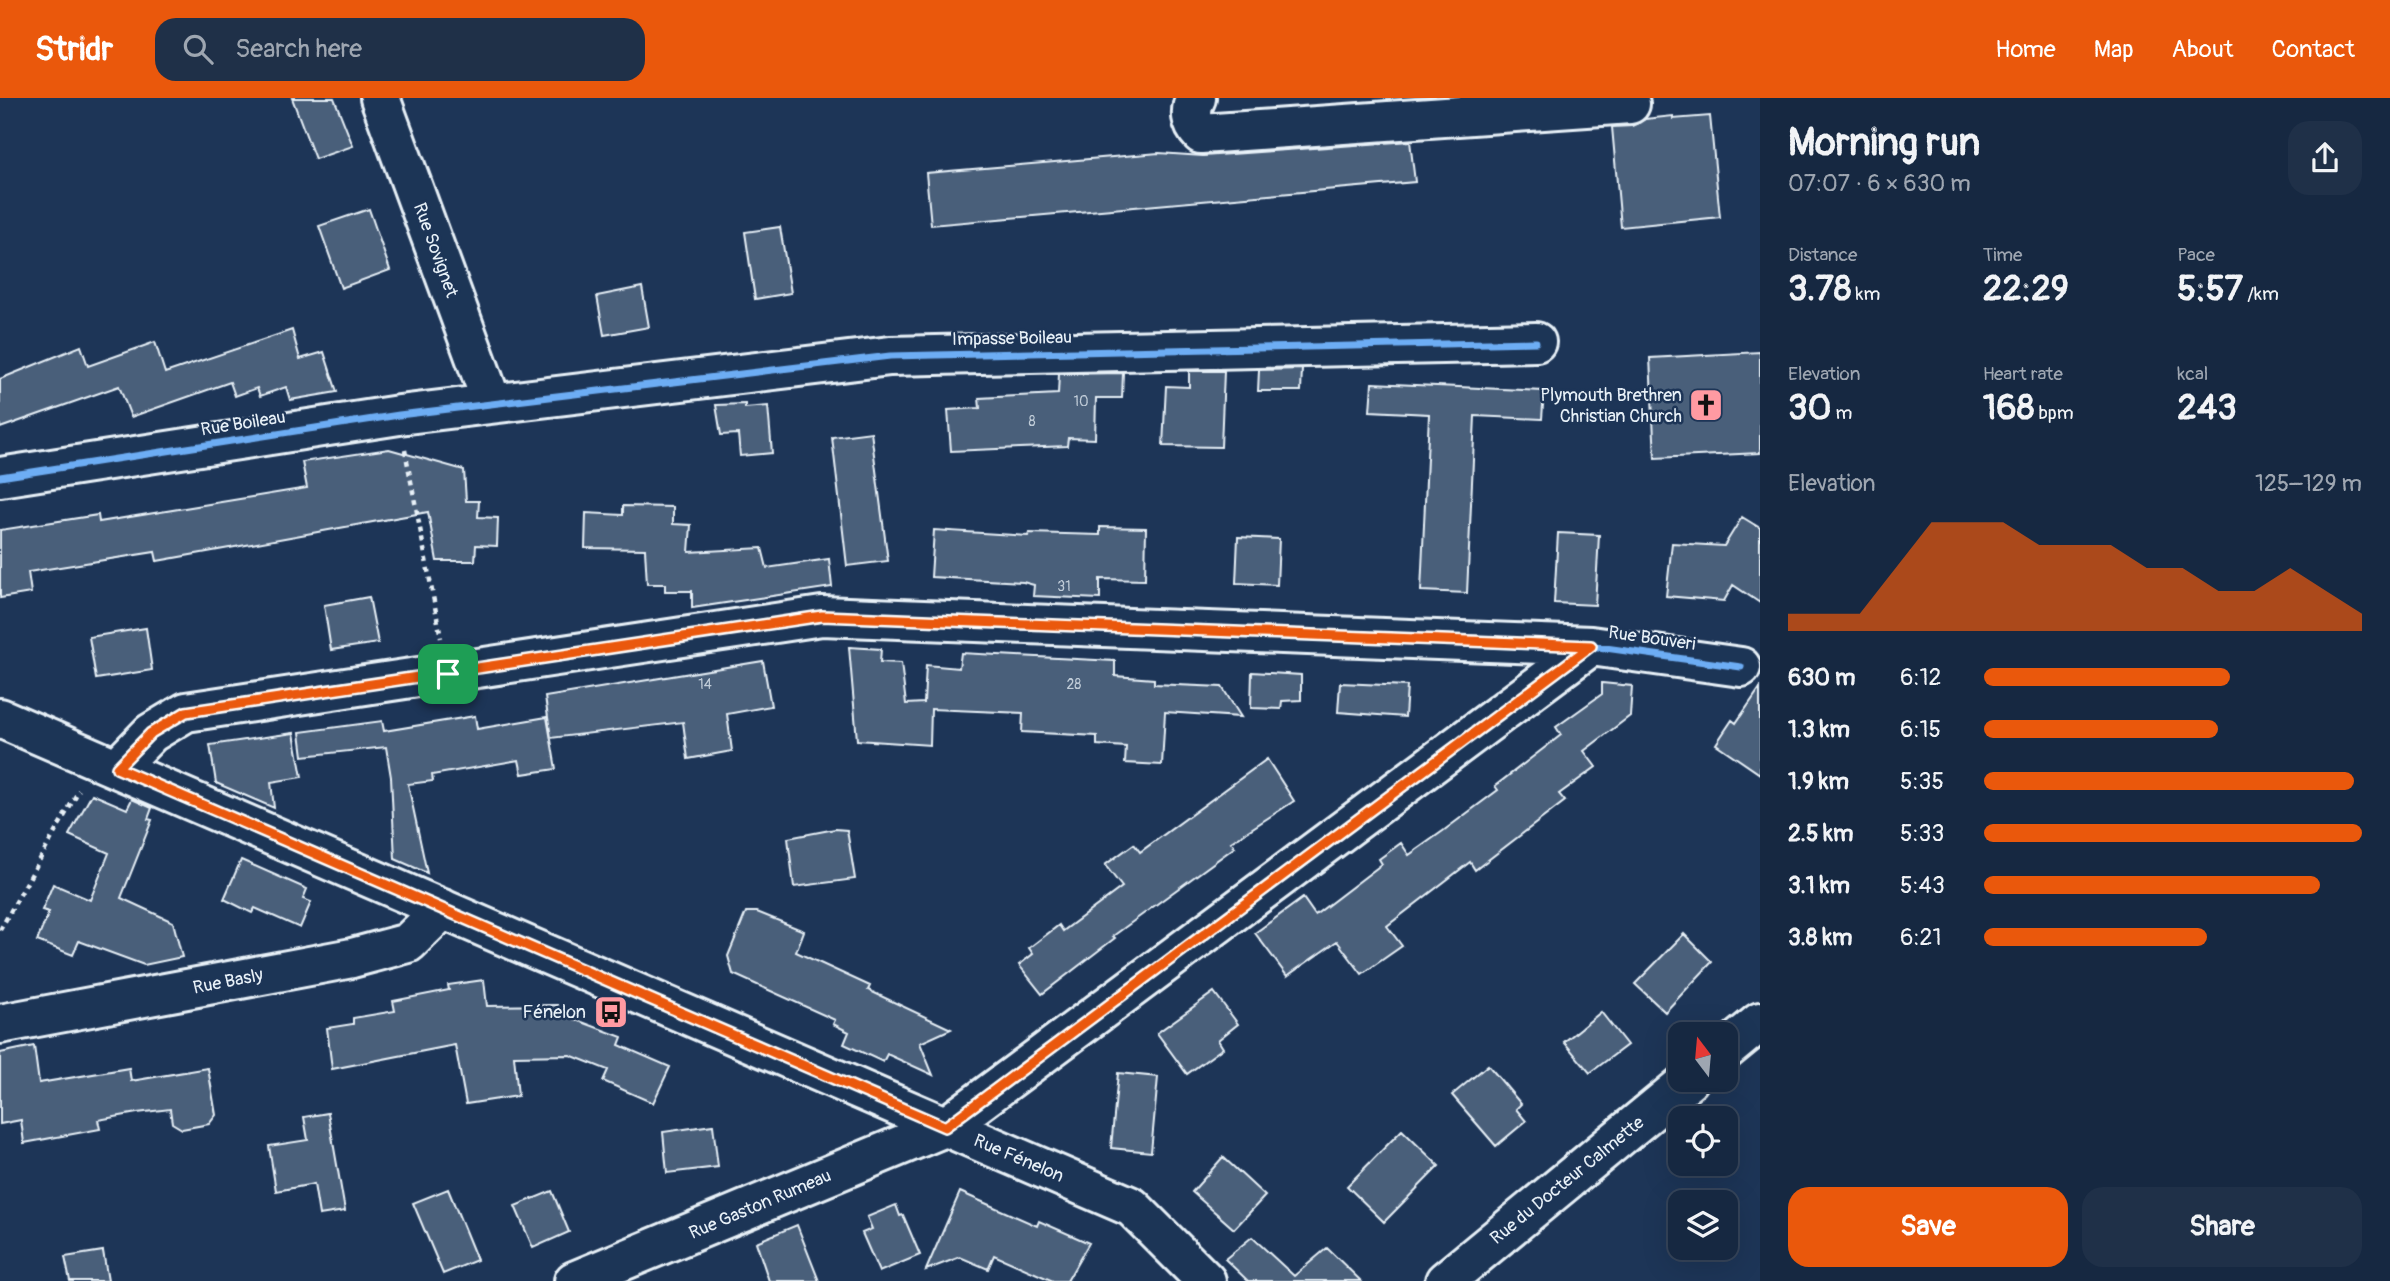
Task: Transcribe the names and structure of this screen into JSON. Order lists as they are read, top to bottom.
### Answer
{
  "streets": {
    "street": [
      "Rue Sovignet",
      "Impasse Boileau",
      "Rue Boileau",
      "Rue Bouveri",
      "Rue Basly",
      "Rue Fénelon",
      "Rue du Docteur Calmette",
      "Rue Gaston Rumeau"
    ]
  },
  "crossings": [
    ["Rue Sovignet", "Impasse Boileau"],
    ["Rue Sovignet", "Rue Boileau"],
    ["Impasse Boileau", "Rue Boileau"],
    ["Rue Bouveri", "Rue Fénelon"],
    ["Rue Bouveri", "Rue Gaston Rumeau"],
    ["Rue Basly", "Rue Fénelon"],
    ["Rue Fénelon", "Rue Gaston Rumeau"]
  ],
  "places": {
    "church": ["Plymouth Brethren Christian Church"],
    "bus stop": ["Fénelon"]
  },
  "house_numbers": [
    "10",
    "8",
    "31",
    "14",
    "28"
  ],
  "north": "top",
  "page": {
    "header": "Stridr",
    "search": "Search here",
    "nav": [
      "Home",
      "Map",
      "About",
      "Contact"
    ],
    "heading": ["Morning run", "07:07 · 6 × 630 m"],
    "stats": [
      ["Distance", "3.78 km"],
      ["Time", "22:29"],
      ["Pace", "5:57 /km"],
      ["Elevation", "30 m"],
      ["Heart rate", "168 bpm"],
      ["kcal", "243"]
    ],
    "chart": ["Elevation", "125–129 m"],
    "list": [
      {
        "name": "630 m",
        "note": "6:12"
      },
      {
        "name": "1.3 km",
        "note": "6:15"
      },
      {
        "name": "1.9 km",
        "note": "5:35"
      },
      {
        "name": "2.5 km",
        "note": "5:33"
      },
      {
        "name": "3.1 km",
        "note": "5:43"
      },
      {
        "name": "3.8 km",
        "note": "6:21"
      }
    ],
    "buttons": ["Save", "Share"]
  }
}
